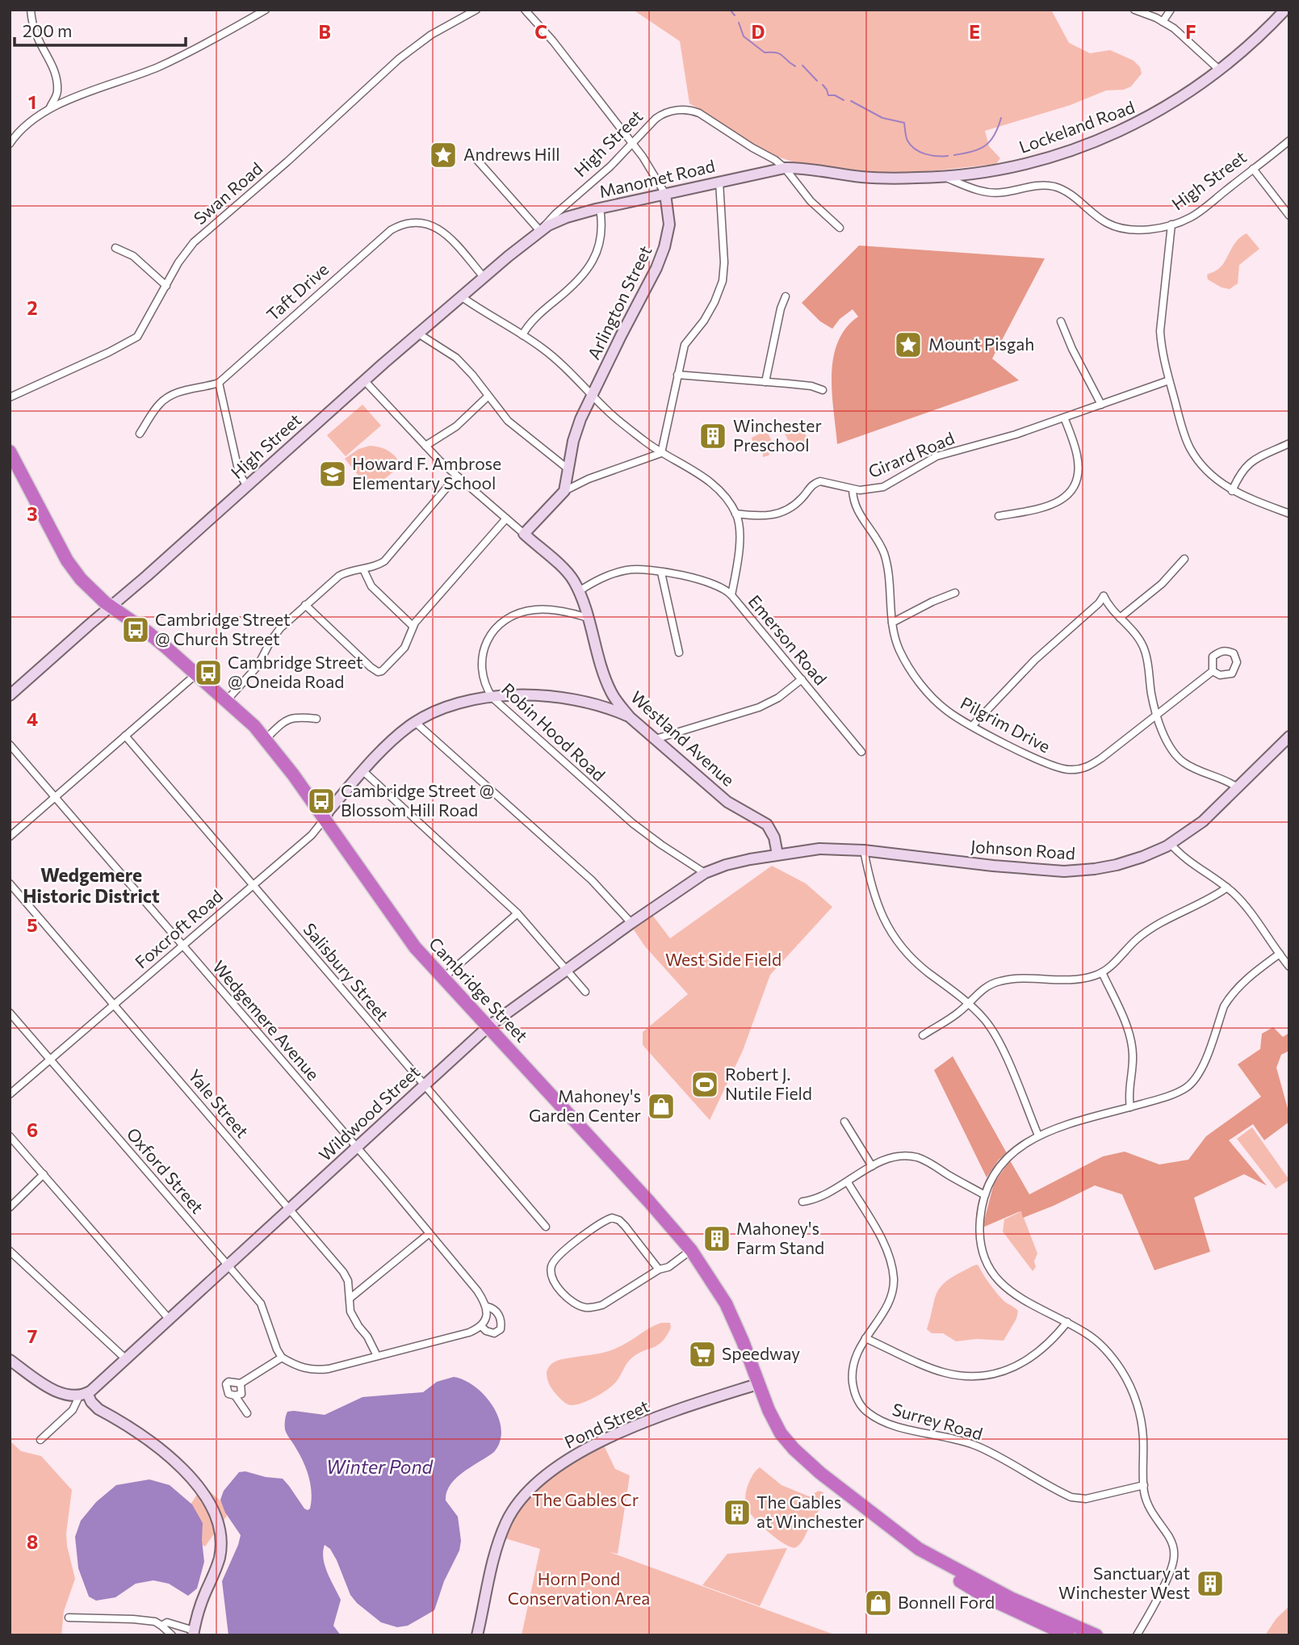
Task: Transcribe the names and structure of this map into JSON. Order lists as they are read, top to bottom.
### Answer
{
  "streets": {
    "highway": ["Cambridge Street"],
    "street": [
      "Lockeland Road",
      "High Street",
      "Manomet Road",
      "Swan Road",
      "Taft Drive",
      "Arlington Street",
      "Girard Road",
      "Emerson Road",
      "Pilgrim Drive",
      "Robin Hood Road",
      "Westland Avenue",
      "Johnson Road",
      "Foxcroft Road",
      "Salisbury Street",
      "Wedgemere Avenue",
      "Yale Street",
      "Wildwood Street",
      "Oxford Street",
      "Surrey Road",
      "Pond Street"
    ]
  },
  "crossings": [
    ["Lockeland Road", "High Street"],
    ["High Street", "Manomet Road"],
    ["High Street", "Taft Drive"],
    ["High Street", "Arlington Street"],
    ["High Street", "Emerson Road"],
    ["High Street", "Westland Avenue"],
    ["High Street", "Cambridge Street"],
    ["Manomet Road", "Arlington Street"],
    ["Arlington Street", "Emerson Road"],
    ["Girard Road", "Emerson Road"],
    ["Girard Road", "Pilgrim Drive"],
    ["Robin Hood Road", "Westland Avenue"],
    ["Robin Hood Road", "Wildwood Street"],
    ["Westland Avenue", "Johnson Road"],
    ["Westland Avenue", "Wildwood Street"],
    ["Johnson Road", "Wildwood Street"],
    ["Foxcroft Road", "Salisbury Street"],
    ["Foxcroft Road", "Cambridge Street"],
    ["Foxcroft Road", "Wedgemere Avenue"],
    ["Foxcroft Road", "Yale Street"],
    ["Foxcroft Road", "Oxford Street"],
    ["Salisbury Street", "Wildwood Street"],
    ["Cambridge Street", "Wildwood Street"],
    ["Cambridge Street", "Pond Street"],
    ["Wedgemere Avenue", "Wildwood Street"],
    ["Yale Street", "Wildwood Street"],
    ["Wildwood Street", "Oxford Street"]
  ],
  "districts": ["Wedgemere Historic District"],
  "water": ["Winter Pond"],
  "parks": ["West Side Field", "The Gables Cr", "Horn Pond Conservation Area"],
  "places": {
    "place": ["Andrews Hill", "Mount Pisgah"],
    "building": [
      "Winchester Preschool",
      "Mahoney's Farm Stand",
      "The Gables at Winchester",
      "Sanctuary at Winchester West"
    ],
    "school or university": ["Howard F. Ambrose Elementary School"],
    "bus stop": ["Cambridge Street @ Church Street", "Cambridge Street @ Oneida Road", "Cambridge Street @ Blossom Hill Road"],
    "sports": ["Robert J. Nutile Field"],
    "shop": ["Mahoney's Garden Center", "Bonnell Ford"],
    "supermarket": ["Speedway"]
  },
  "scale_bar": "200 m",
  "grid": {
    "columns": [
      "B",
      "C",
      "D",
      "E",
      "F"
    ],
    "rows": [
      "1",
      "2",
      "3",
      "4",
      "5",
      "6",
      "7",
      "8"
    ]
  }
}
